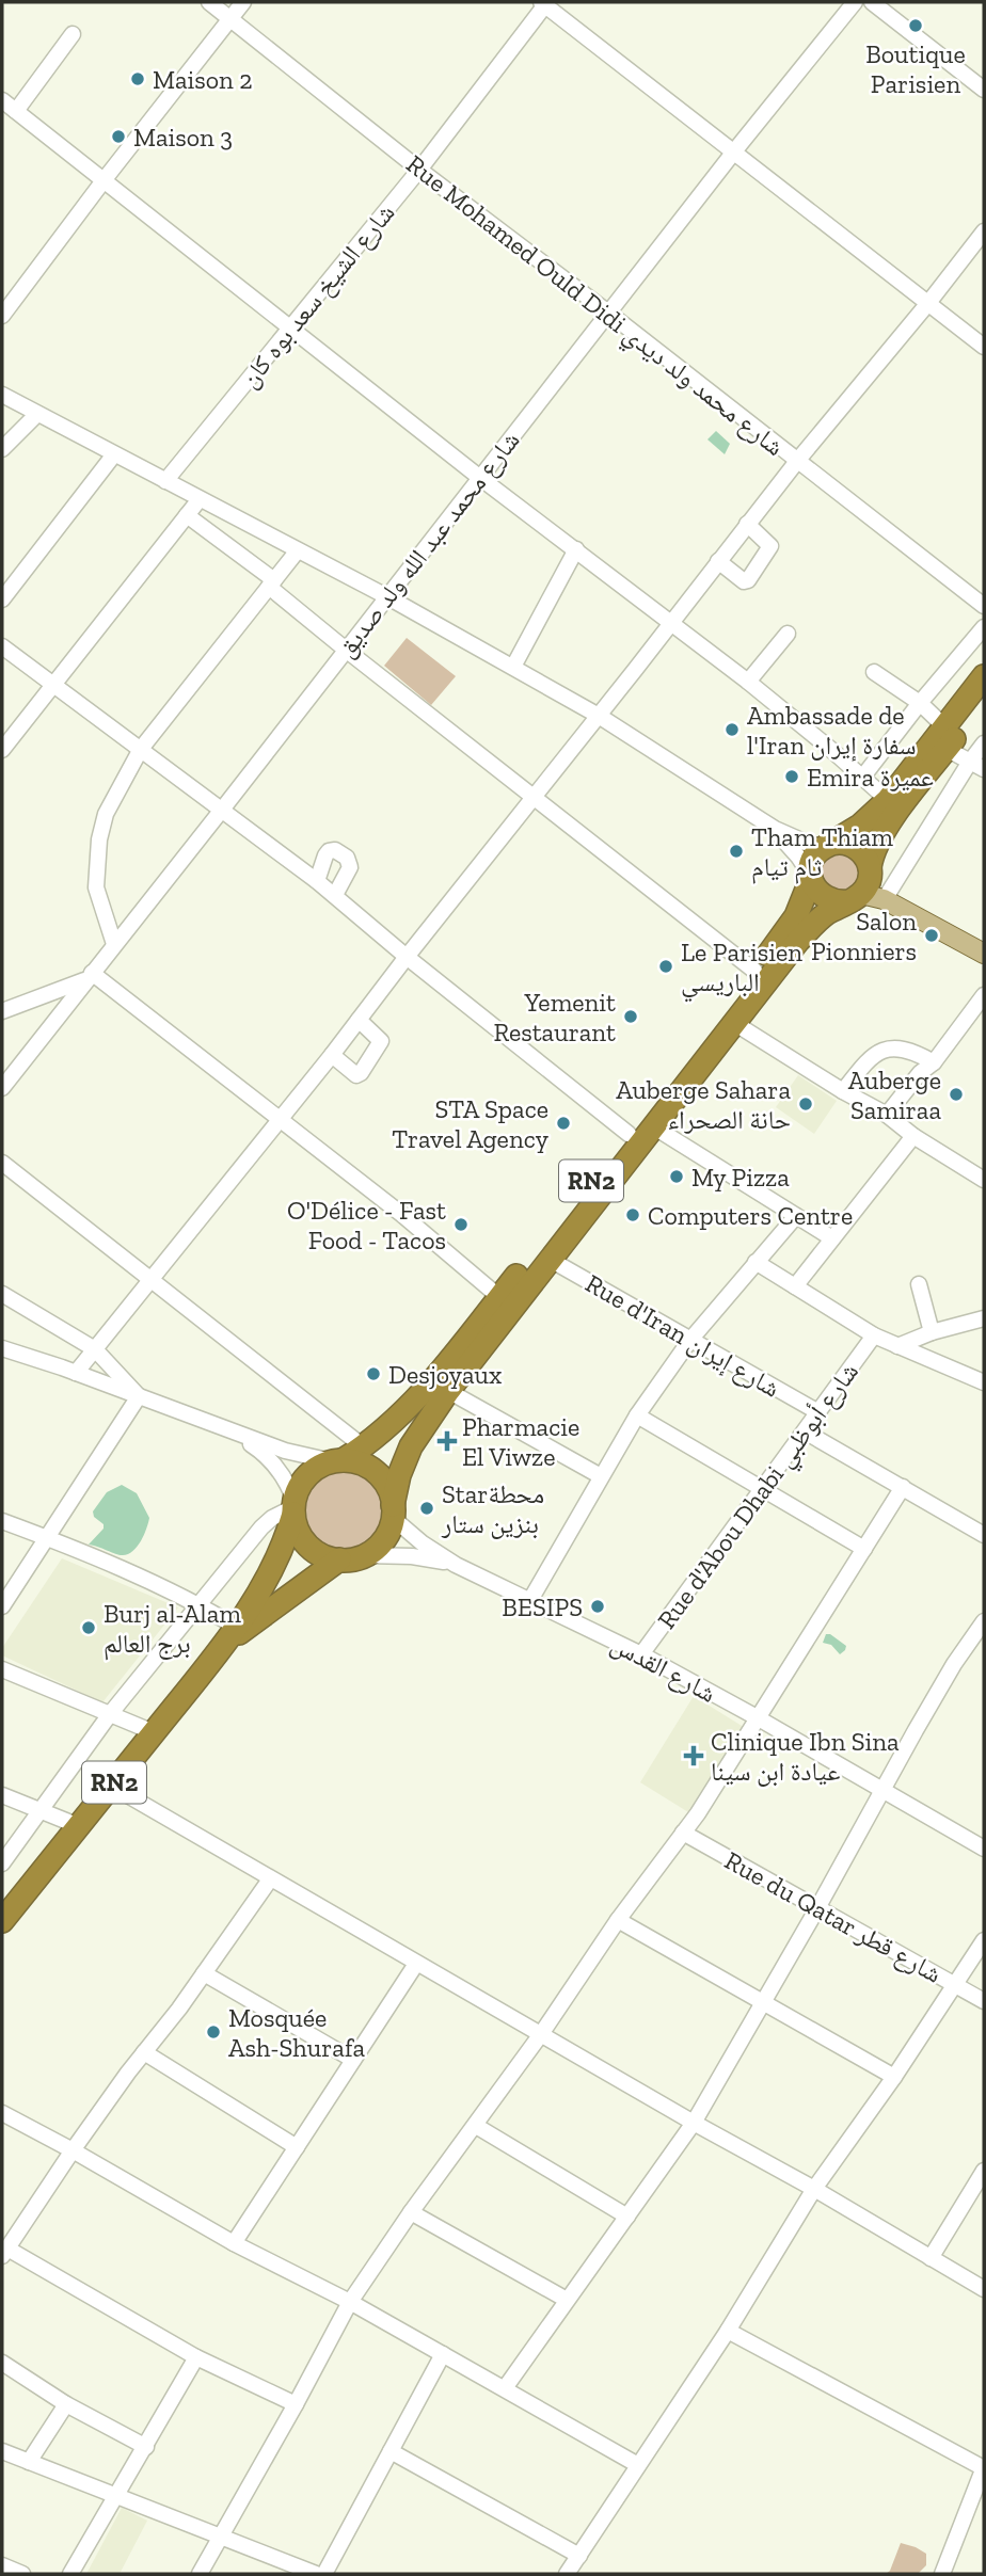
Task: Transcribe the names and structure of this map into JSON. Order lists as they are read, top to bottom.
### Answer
{
  "streets": {
    "highway": ["RN2"],
    "street": [
      "شارع الشيخ سعد بوه كان",
      "Rue Mohamed Ould Didi شارع محمد ولد ديدي",
      "شارع محمد عبد الله ولد صديق",
      "Rue d'Iran شارع إيران",
      "Rue d'Abou Dhabi شارع أبوظبي",
      "شارع القدس",
      "Rue du Qatar شارع قطر"
    ]
  },
  "crossings": [
    ["شارع الشيخ سعد بوه كان", "Rue Mohamed Ould Didi شارع محمد ولد ديدي"],
    ["Rue Mohamed Ould Didi شارع محمد ولد ديدي", "شارع محمد عبد الله ولد صديق"],
    ["RN2", "Rue d'Iran شارع إيران"],
    ["Rue d'Iran شارع إيران", "Rue d'Abou Dhabi شارع أبوظبي"],
    ["Rue d'Abou Dhabi شارع أبوظبي", "شارع القدس"]
  ],
  "places": {
    "other": [
      "Boutique Parisien",
      "Maison 2",
      "Maison 3",
      "Ambassade de l'Iran سفارة إيران",
      "Emira عميرة",
      "Tham Thiam ثام تيام",
      "Salon Pionniers",
      "Le Parisien الباريسي",
      "Yemenit Restaurant",
      "Auberge Samiraa",
      "Auberge Sahara حانة الصحراء",
      "STA Space Travel Agency",
      "My Pizza",
      "Computers Centre",
      "O'Délice - Fast Food - Tacos",
      "Desjoyaux",
      "Starمحطة بنزين ستار",
      "BESIPS",
      "Burj al-Alam برج العالم",
      "Mosquée Ash-Shurafa"
    ],
    "health": ["Pharmacie El Viwze", "Clinique Ibn Sina عيادة ابن سينا"]
  }
}
